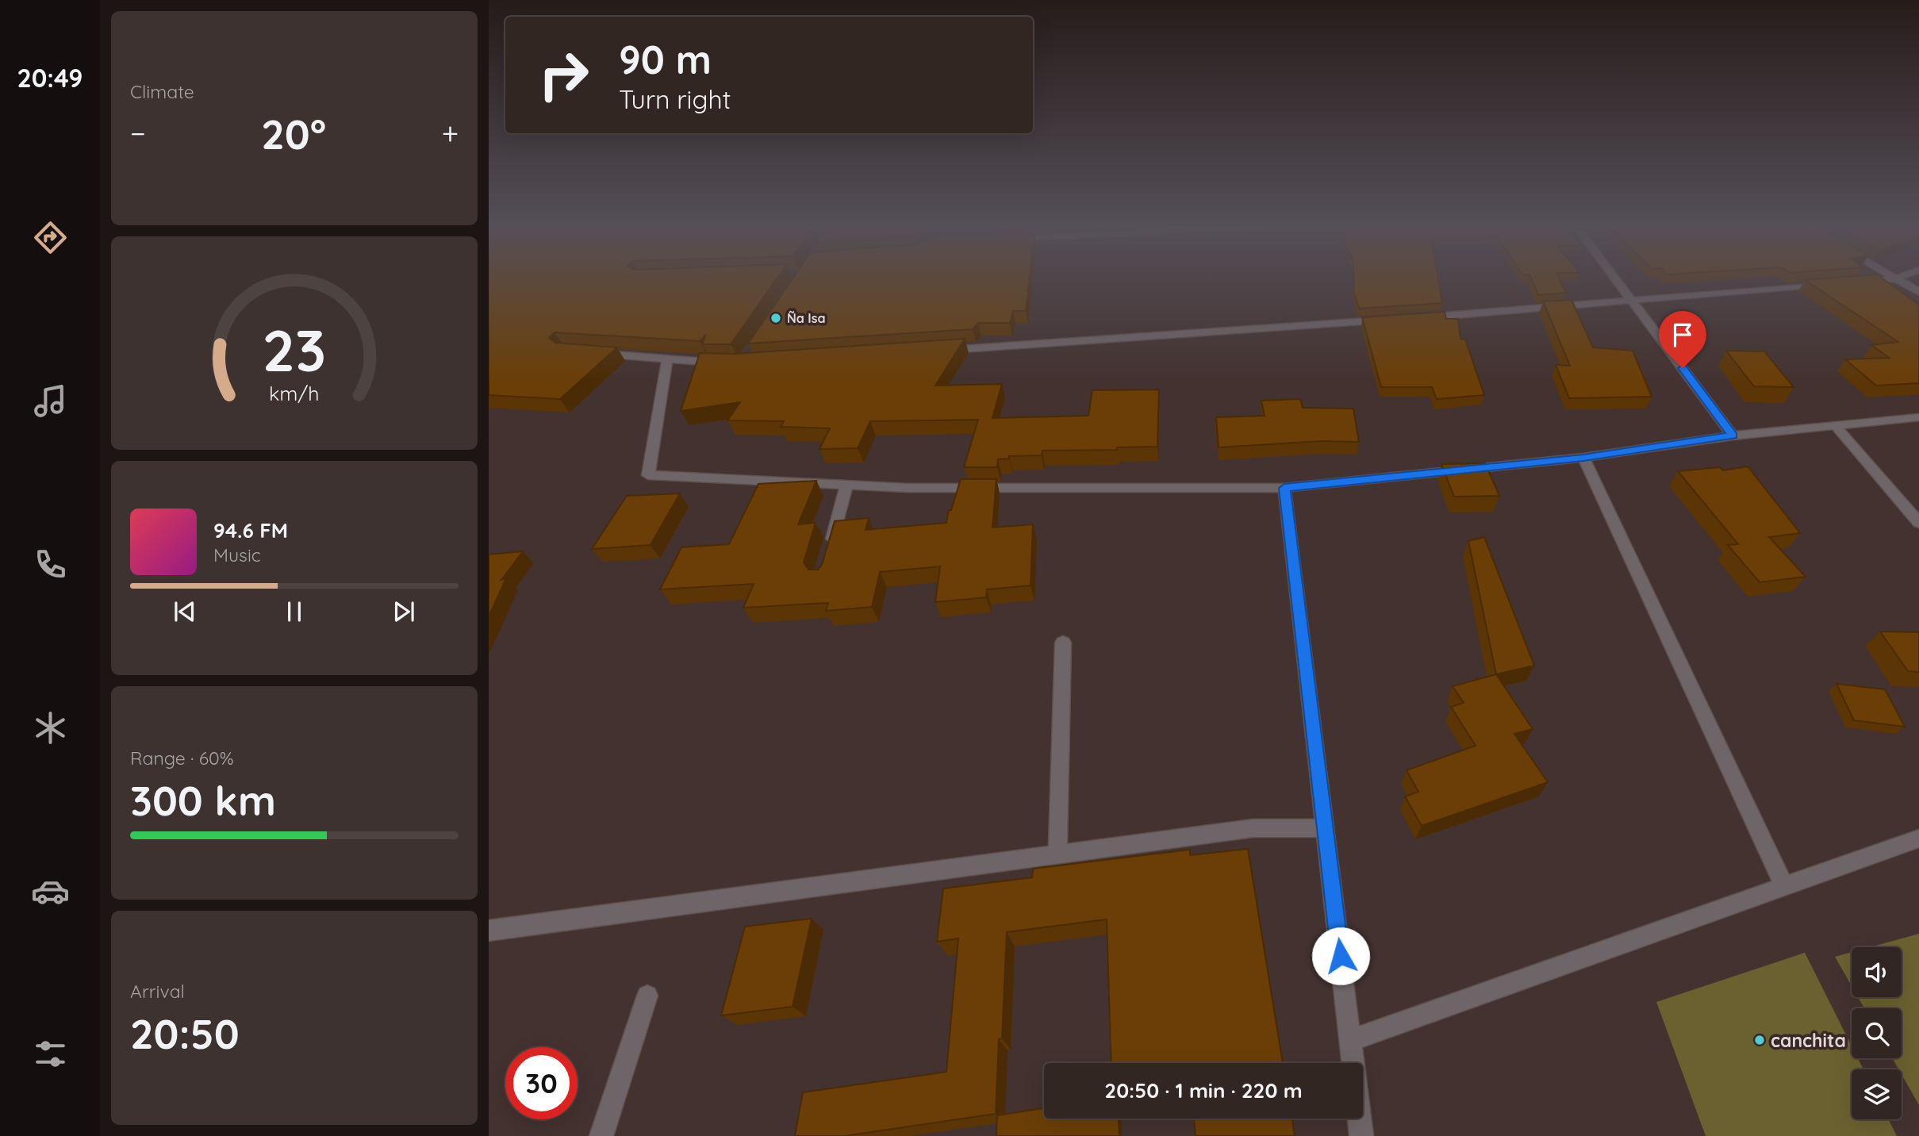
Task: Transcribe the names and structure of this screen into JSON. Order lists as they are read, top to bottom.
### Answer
{
  "places": ["Ña Isa", "canchita"],
  "page": {
    "tabs": "20:49",
    "tile": [
      "Climate",
      ["Range · 60%", "300 km"],
      ["Arrival", "20:50"]
    ],
    "turn": ["90 m", "Turn right"],
    "heat": ["−", "20°", "+"],
    "song": ["94.6 FM", "Music"],
    "limit": "30",
    "trip": "20:50 · 1 min · 220 m",
    "gauge": ["23", "km/h"]
  }
}
